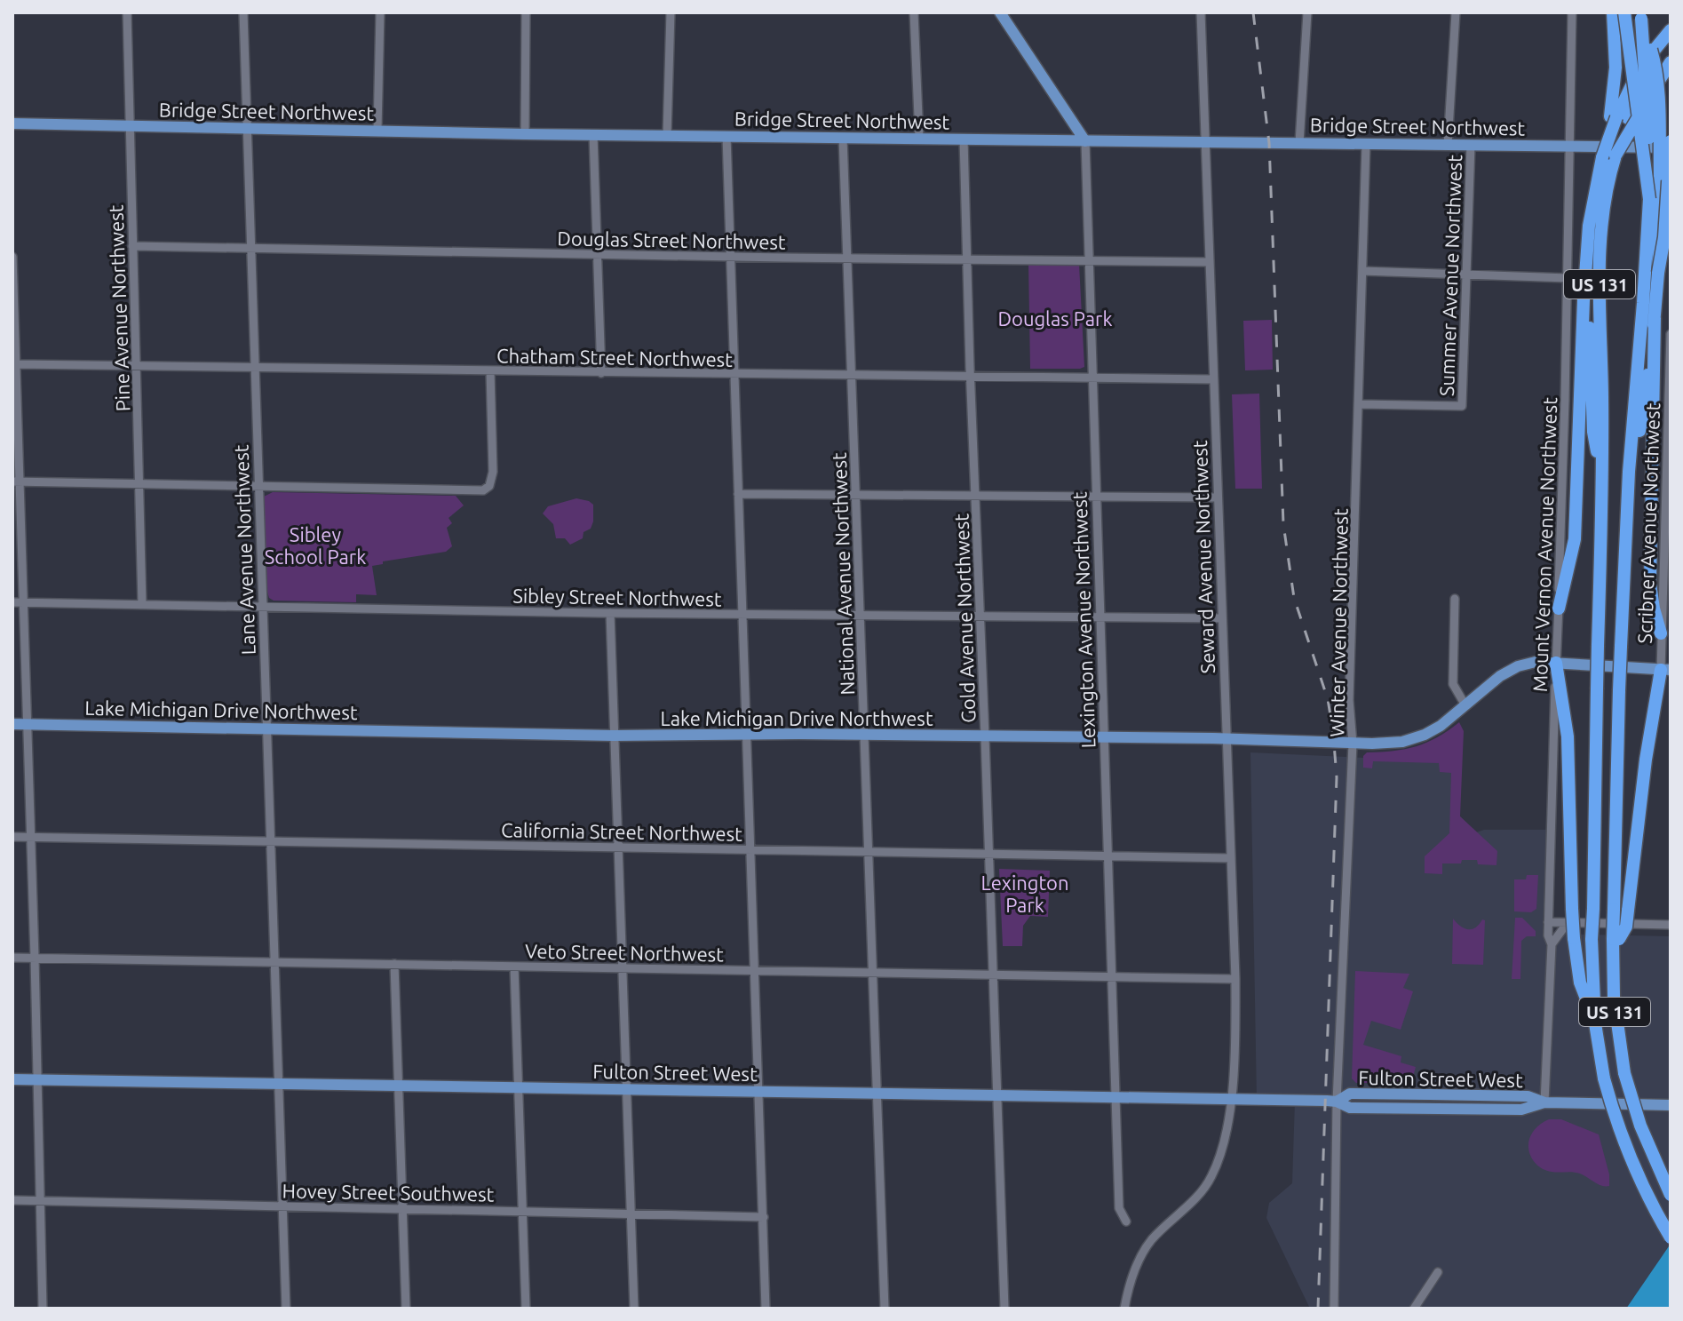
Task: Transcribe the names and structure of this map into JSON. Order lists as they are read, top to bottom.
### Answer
{
  "streets": {
    "highway": ["US 131"],
    "main road": ["Bridge Street Northwest", "Lake Michigan Drive Northwest", "Fulton Street West"],
    "street": [
      "Douglas Street Northwest",
      "Summer Avenue Northwest",
      "Pine Avenue Northwest",
      "Chatham Street Northwest",
      "Scribner Avenue Northwest",
      "Mount Vernon Avenue Northwest",
      "Lane Avenue Northwest",
      "Seward Avenue Northwest",
      "National Avenue Northwest",
      "Sibley Street Northwest",
      "Gold Avenue Northwest",
      "Lexington Avenue Northwest",
      "Winter Avenue Northwest",
      "California Street Northwest",
      "Veto Street Northwest",
      "Hovey Street Southwest"
    ]
  },
  "crossings": [
    ["Bridge Street Northwest", "Summer Avenue Northwest"],
    ["Bridge Street Northwest", "Pine Avenue Northwest"],
    ["Bridge Street Northwest", "Mount Vernon Avenue Northwest"],
    ["Bridge Street Northwest", "Lane Avenue Northwest"],
    ["Bridge Street Northwest", "Seward Avenue Northwest"],
    ["Bridge Street Northwest", "National Avenue Northwest"],
    ["Bridge Street Northwest", "Gold Avenue Northwest"],
    ["Bridge Street Northwest", "Lexington Avenue Northwest"],
    ["Bridge Street Northwest", "Winter Avenue Northwest"],
    ["Douglas Street Northwest", "Pine Avenue Northwest"],
    ["Douglas Street Northwest", "Lane Avenue Northwest"],
    ["Douglas Street Northwest", "Seward Avenue Northwest"],
    ["Douglas Street Northwest", "National Avenue Northwest"],
    ["Douglas Street Northwest", "Gold Avenue Northwest"],
    ["Douglas Street Northwest", "Lexington Avenue Northwest"],
    ["Summer Avenue Northwest", "Winter Avenue Northwest"],
    ["Pine Avenue Northwest", "Chatham Street Northwest"],
    ["Pine Avenue Northwest", "Sibley Street Northwest"],
    ["Chatham Street Northwest", "Lane Avenue Northwest"],
    ["Chatham Street Northwest", "Seward Avenue Northwest"],
    ["Chatham Street Northwest", "National Avenue Northwest"],
    ["Chatham Street Northwest", "Gold Avenue Northwest"],
    ["Chatham Street Northwest", "Lexington Avenue Northwest"],
    ["Scribner Avenue Northwest", "Lake Michigan Drive Northwest"],
    ["Mount Vernon Avenue Northwest", "Lake Michigan Drive Northwest"],
    ["Mount Vernon Avenue Northwest", "Fulton Street West"],
    ["Lane Avenue Northwest", "Sibley Street Northwest"],
    ["Lane Avenue Northwest", "Lake Michigan Drive Northwest"],
    ["Lane Avenue Northwest", "California Street Northwest"],
    ["Lane Avenue Northwest", "Veto Street Northwest"],
    ["Lane Avenue Northwest", "Fulton Street West"],
    ["Lane Avenue Northwest", "Hovey Street Southwest"],
    ["Seward Avenue Northwest", "Sibley Street Northwest"],
    ["Seward Avenue Northwest", "Lake Michigan Drive Northwest"],
    ["Seward Avenue Northwest", "California Street Northwest"],
    ["Seward Avenue Northwest", "Veto Street Northwest"],
    ["Seward Avenue Northwest", "Fulton Street West"],
    ["National Avenue Northwest", "Sibley Street Northwest"],
    ["National Avenue Northwest", "Lake Michigan Drive Northwest"],
    ["National Avenue Northwest", "California Street Northwest"],
    ["National Avenue Northwest", "Veto Street Northwest"],
    ["National Avenue Northwest", "Fulton Street West"],
    ["Sibley Street Northwest", "Gold Avenue Northwest"],
    ["Sibley Street Northwest", "Lexington Avenue Northwest"],
    ["Gold Avenue Northwest", "Lake Michigan Drive Northwest"],
    ["Gold Avenue Northwest", "California Street Northwest"],
    ["Gold Avenue Northwest", "Veto Street Northwest"],
    ["Gold Avenue Northwest", "Fulton Street West"],
    ["Lexington Avenue Northwest", "Lake Michigan Drive Northwest"],
    ["Lexington Avenue Northwest", "California Street Northwest"],
    ["Lexington Avenue Northwest", "Veto Street Northwest"],
    ["Lexington Avenue Northwest", "Fulton Street West"],
    ["Winter Avenue Northwest", "Lake Michigan Drive Northwest"],
    ["Winter Avenue Northwest", "Fulton Street West"]
  ],
  "parks": ["Douglas Park", "Sibley School Park", "Lexington Park"]
}
